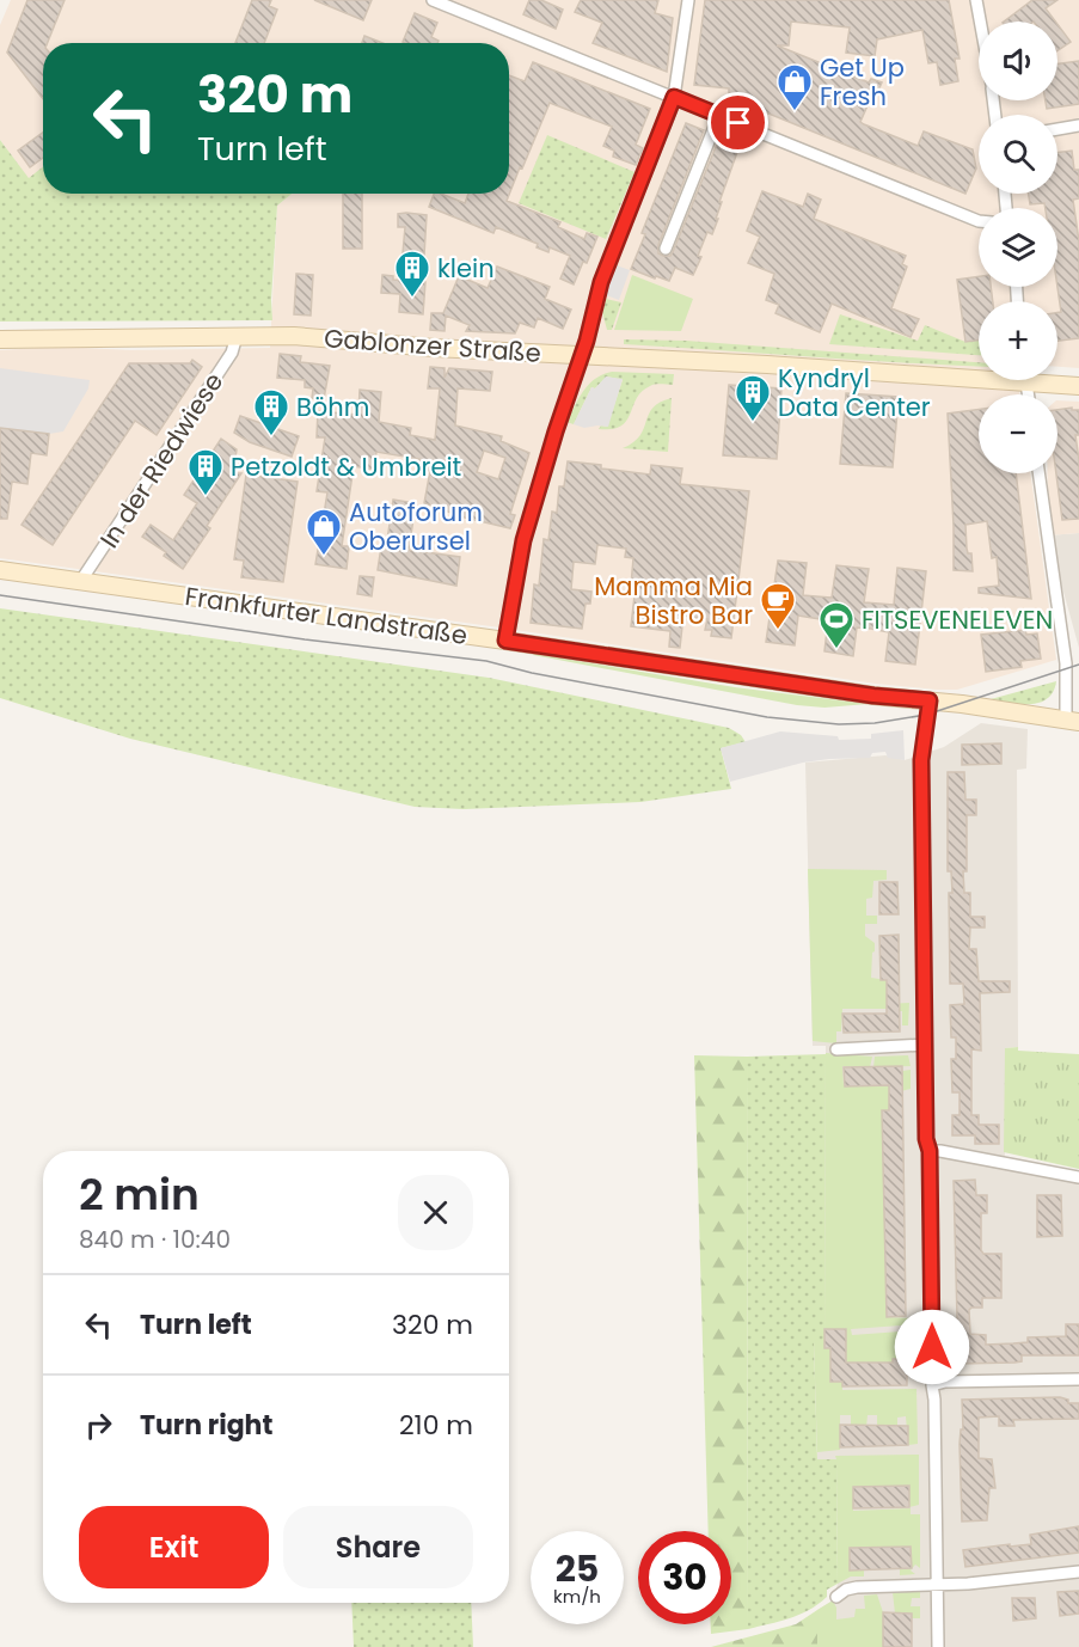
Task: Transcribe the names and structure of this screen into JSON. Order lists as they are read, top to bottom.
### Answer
{
  "streets": {
    "main road": ["Gablonzer Straße", "Frankfurter Landstraße"],
    "street": ["In der Riedwiese"]
  },
  "crossings": [
    ["Gablonzer Straße", "In der Riedwiese"],
    ["In der Riedwiese", "Frankfurter Landstraße"]
  ],
  "places": {
    "shop": ["Get Up Fresh", "Autoforum Oberursel"],
    "building": [
      "klein",
      "Kyndryl Data Center",
      "Böhm",
      "Petzoldt & Umbreit"
    ],
    "cafe": ["Mamma Mia Bistro Bar"],
    "sports": ["FITSEVENELEVEN"]
  },
  "page": {
    "map_buttons": ["+", "−"],
    "turn": ["320 m", "Turn left"],
    "heading": ["2 min", "840 m · 10:40"],
    "list": [
      {
        "name": "Turn left",
        "value": "320 m"
      },
      {
        "name": "Turn right",
        "value": "210 m"
      }
    ],
    "buttons": ["Exit", "Share"],
    "speed": "25 km/h",
    "limit": "30"
  }
}
